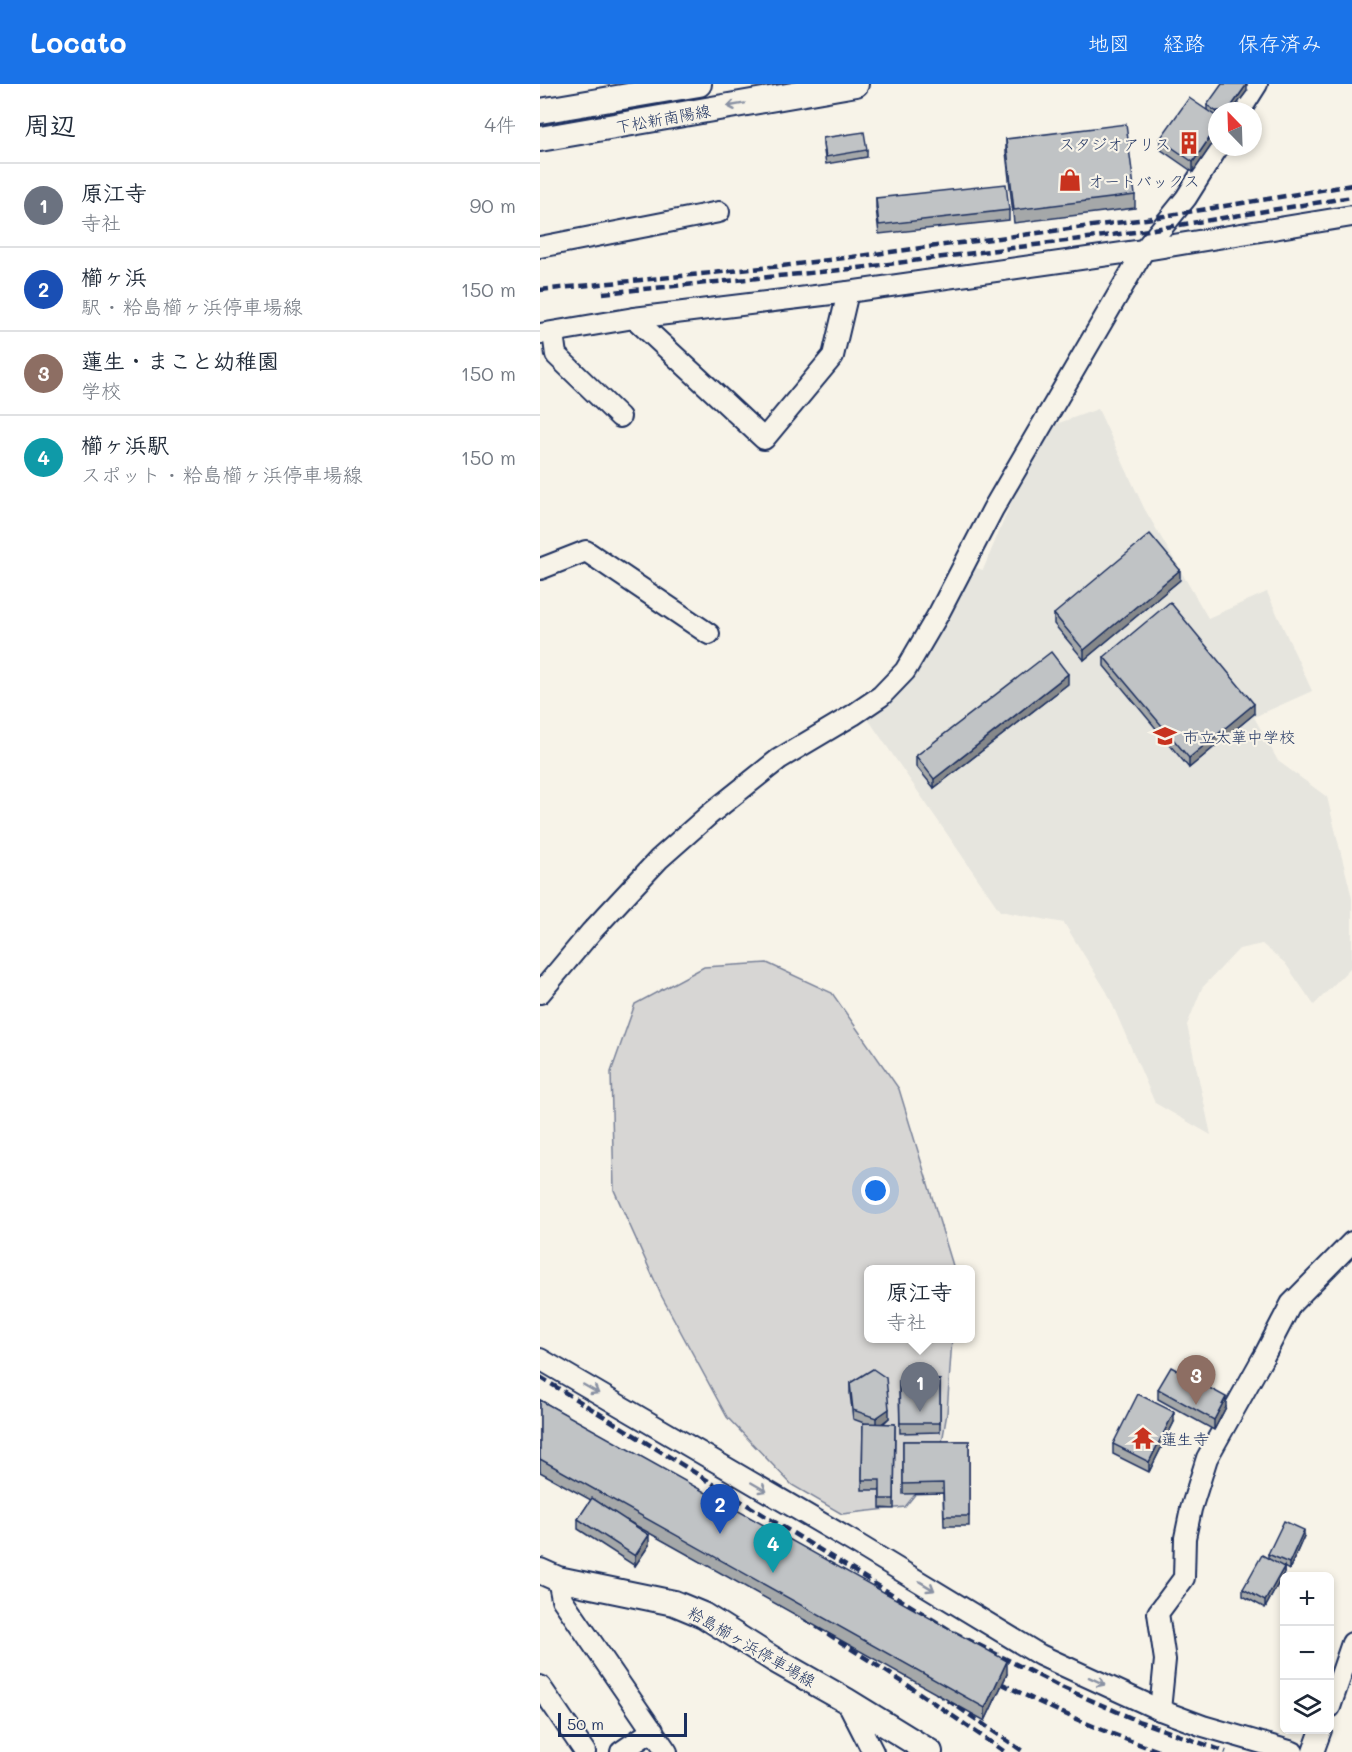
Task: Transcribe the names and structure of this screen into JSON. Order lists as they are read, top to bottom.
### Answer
{
  "streets": {
    "main road": ["下松新南陽線", "粭島櫛ヶ浜停車場線"]
  },
  "places": {
    "building": ["スタジオアリス"],
    "shop": ["オートバックス"],
    "school or university": ["市立太華中学校"],
    "temple": ["蓮生寺"]
  },
  "scale_bar": "50 m",
  "north": "top left",
  "page": {
    "header": "Locato",
    "nav": ["地図", "経路", "保存済み"],
    "heading": ["周辺", "4件"],
    "list": [
      {
        "mark": "1",
        "name": "原江寺",
        "note": "寺社",
        "value": "90 m"
      },
      {
        "mark": "2",
        "name": "櫛ヶ浜",
        "note": "駅 · 粭島櫛ヶ浜停車場線",
        "value": "150 m"
      },
      {
        "mark": "3",
        "name": "蓮生・まこと幼稚園",
        "note": "学校",
        "value": "150 m"
      },
      {
        "mark": "4",
        "name": "櫛ヶ浜駅",
        "note": "スポット · 粭島櫛ヶ浜停車場線",
        "value": "150 m"
      }
    ],
    "popup": ["原江寺", "寺社"],
    "pins": [
      "3",
      "1",
      "2",
      "4"
    ],
    "map_buttons": ["+", "−"],
    "scale": "50 m"
  }
}
